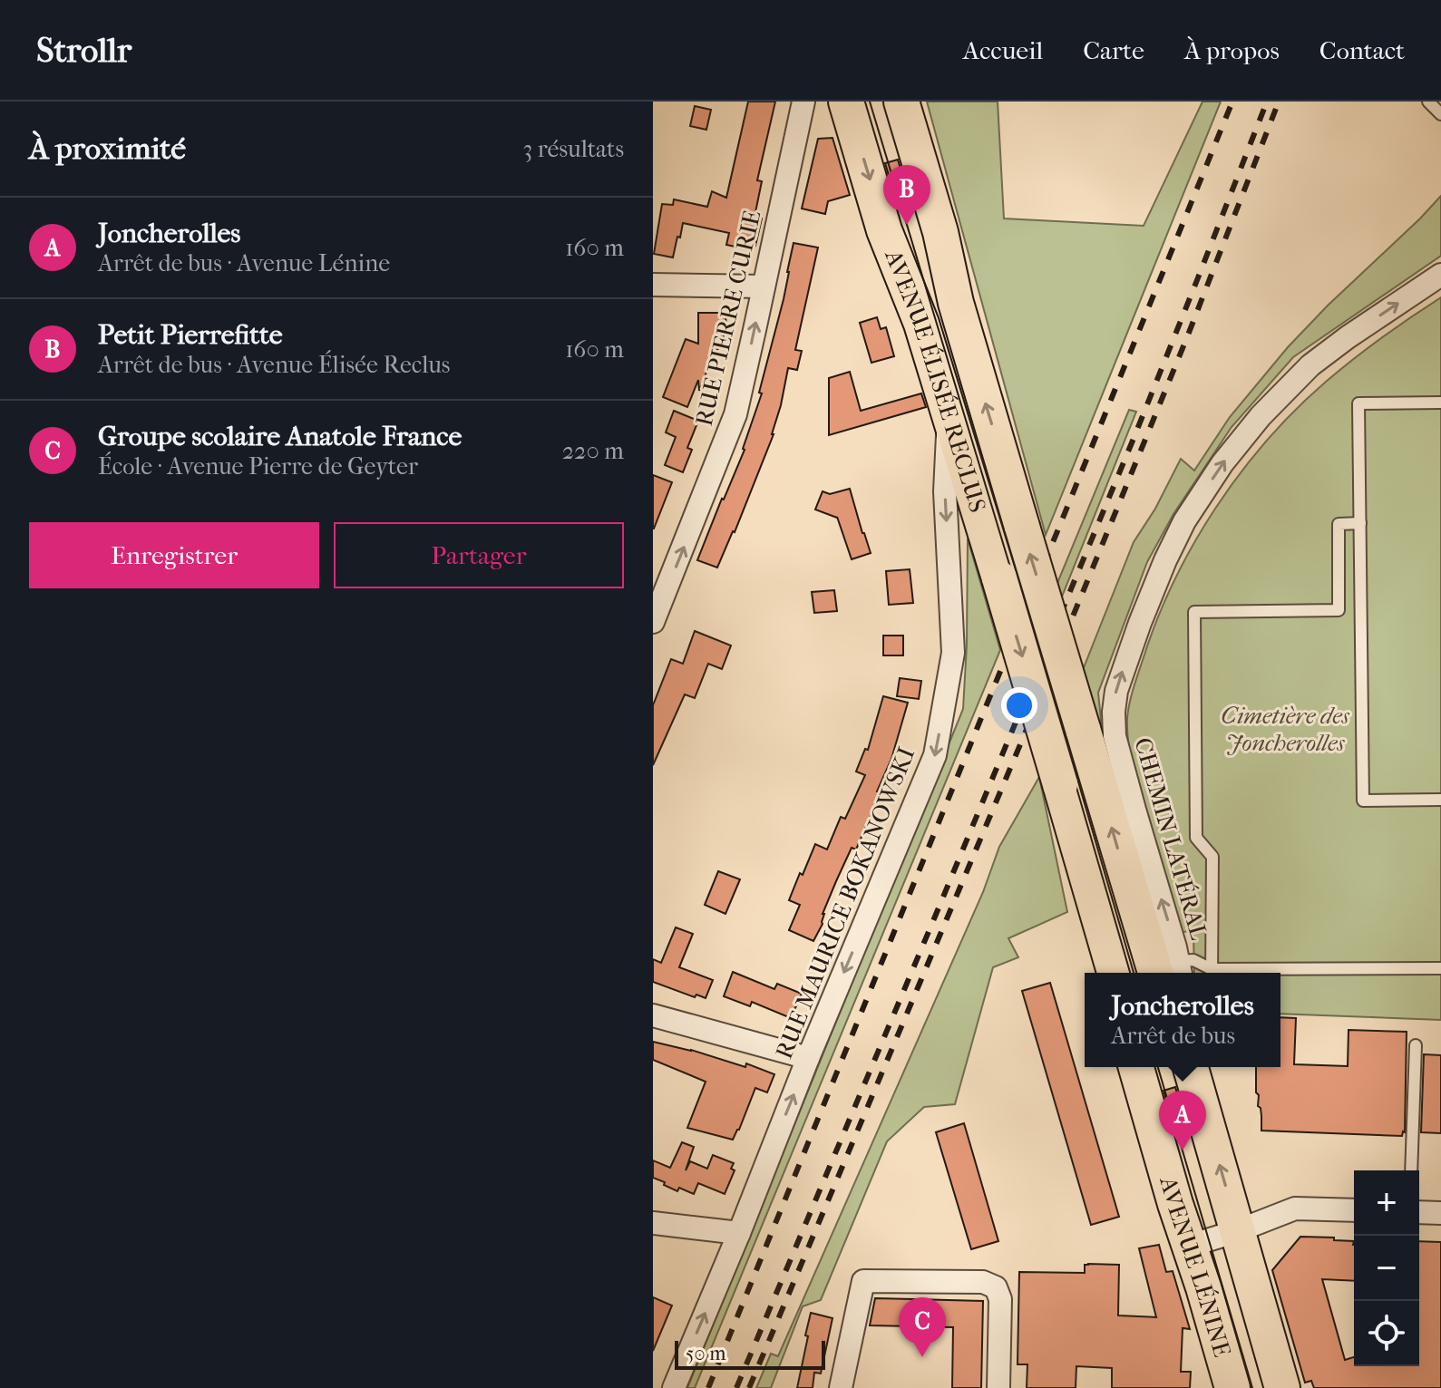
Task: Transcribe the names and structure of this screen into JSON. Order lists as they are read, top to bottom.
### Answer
{
  "streets": {
    "main road": ["AVENUE ÉLISÉE RECLUS", "AVENUE LÉNINE"],
    "street": ["RUE PIERRE CURIE", "CHEMIN LATÉRAL", "RUE MAURICE BOKANOWSKI"]
  },
  "crossings": [
    ["AVENUE ÉLISÉE RECLUS", "CHEMIN LATÉRAL"],
    ["AVENUE ÉLISÉE RECLUS", "RUE MAURICE BOKANOWSKI"]
  ],
  "one_way": ["RUE PIERRE CURIE", "CHEMIN LATÉRAL"],
  "parks": ["Cimetière des Joncherolles"],
  "scale_bar": "50 m",
  "page": {
    "header": "Strollr",
    "nav": [
      "Accueil",
      "Carte",
      "À propos",
      "Contact"
    ],
    "heading": ["À proximité", "3 résultats"],
    "pins": ["B", "A", "C"],
    "list": [
      {
        "mark": "A",
        "name": "Joncherolles",
        "note": "Arrêt de bus · Avenue Lénine",
        "value": "160 m"
      },
      {
        "mark": "B",
        "name": "Petit Pierrefitte",
        "note": "Arrêt de bus · Avenue Élisée Reclus",
        "value": "160 m"
      },
      {
        "mark": "C",
        "name": "Groupe scolaire Anatole France",
        "note": "École · Avenue Pierre de Geyter",
        "value": "220 m"
      }
    ],
    "buttons": ["Enregistrer", "Partager"],
    "popup": ["Joncherolles", "Arrêt de bus"],
    "map_buttons": ["+", "−"],
    "scale": "50 m"
  }
}
